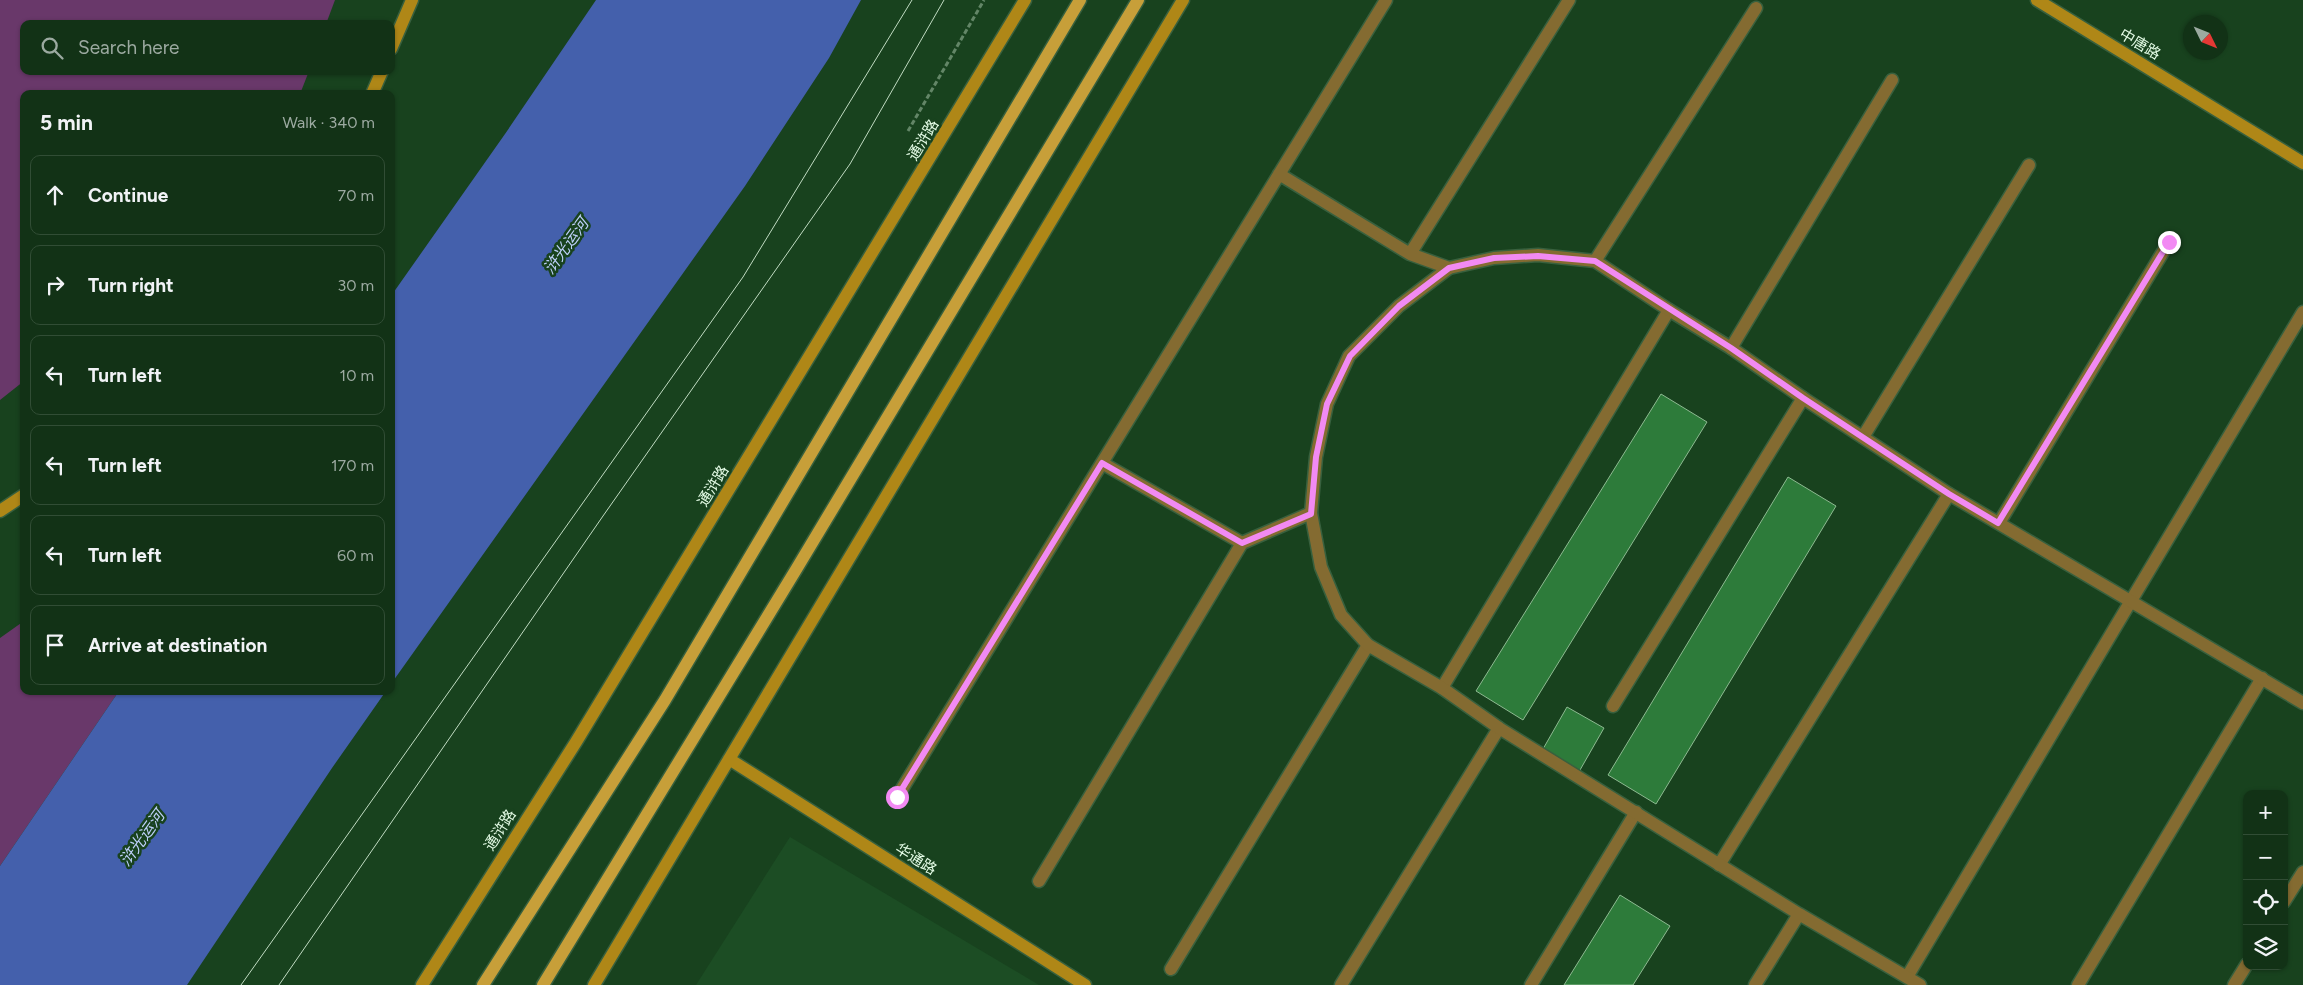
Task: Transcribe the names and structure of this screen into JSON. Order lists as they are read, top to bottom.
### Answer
{
  "streets": {
    "main road": ["中唐路", "通浒路", "华通路"]
  },
  "water": ["浒光运河"],
  "north": "bottom right",
  "page": {
    "search": "Search here",
    "heading": ["5 min", "Walk · 340 m"],
    "list": [
      ["Continue", "70 m"],
      ["Turn right", "30 m"],
      ["Turn left", "10 m"],
      ["Turn left", "170 m"],
      ["Turn left", "60 m"],
      "Arrive at destination"
    ],
    "map_buttons": ["+", "−"]
  }
}
